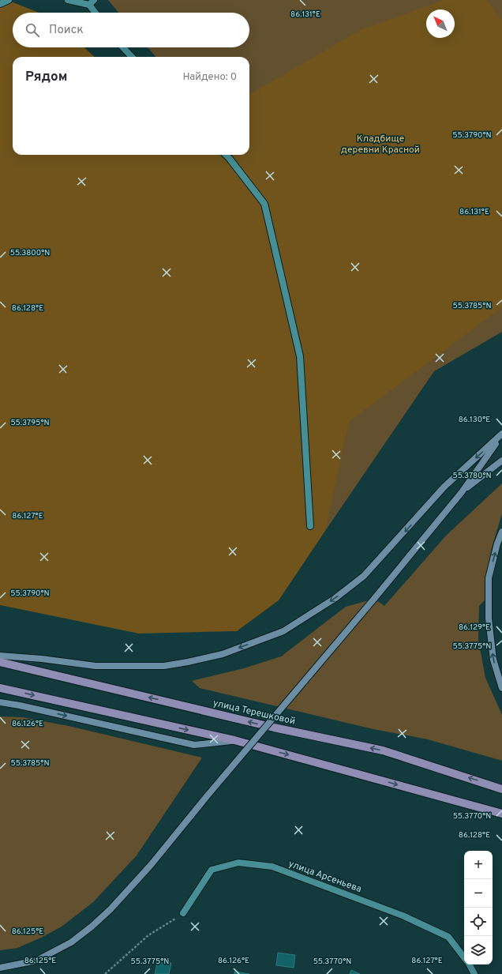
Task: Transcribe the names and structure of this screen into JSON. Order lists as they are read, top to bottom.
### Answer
{
  "streets": {
    "main road": ["улица Терешковой"],
    "street": ["улица Арсеньева"]
  },
  "parks": ["Кладбище деревни Красной"],
  "north": "top left",
  "page": {
    "search": "Поиск",
    "heading": ["Рядом", "Найдено: 0"],
    "map_buttons": ["+", "−"]
  },
  "coordinates": [
    "86.131°E",
    "55.3790°N",
    "55.3800°N",
    "55.3785°N",
    "86.128°E",
    "86.130°E",
    "55.3795°N",
    "55.3780°N",
    "86.127°E",
    "86.129°E",
    "55.3775°N",
    "86.126°E",
    "55.3770°N",
    "86.125°E"
  ]
}
